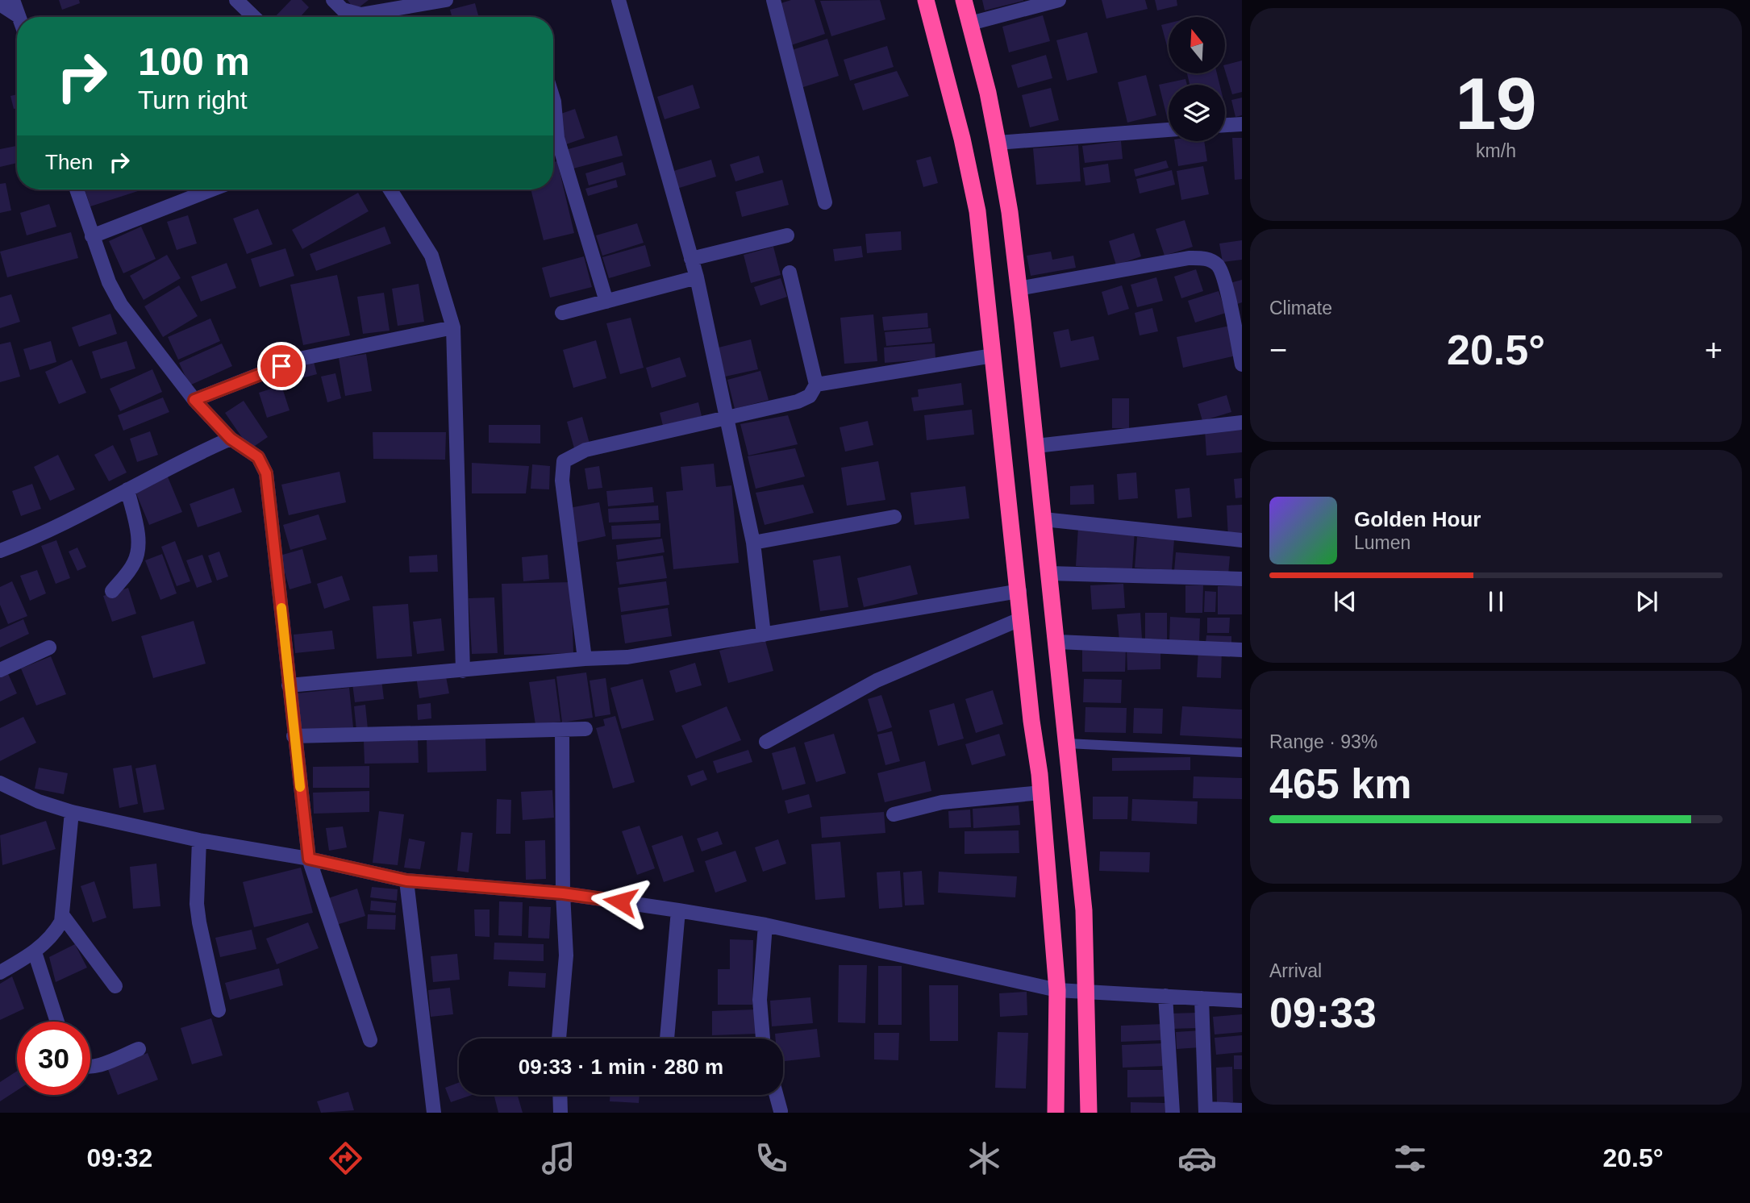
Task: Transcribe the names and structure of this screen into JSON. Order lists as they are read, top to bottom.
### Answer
{
  "north": "top",
  "page": {
    "tile": [
      ["19", "km/h"],
      "Climate",
      ["Range · 93%", "465 km"],
      ["Arrival", "09:33"]
    ],
    "turn": ["100 m", "Turn right"],
    "then": "Then",
    "heat": ["−", "20.5°", "+"],
    "song": ["Golden Hour", "Lumen"],
    "limit": "30",
    "trip": "09:33 · 1 min · 280 m",
    "tabs": ["09:32", "20.5°"]
  }
}
